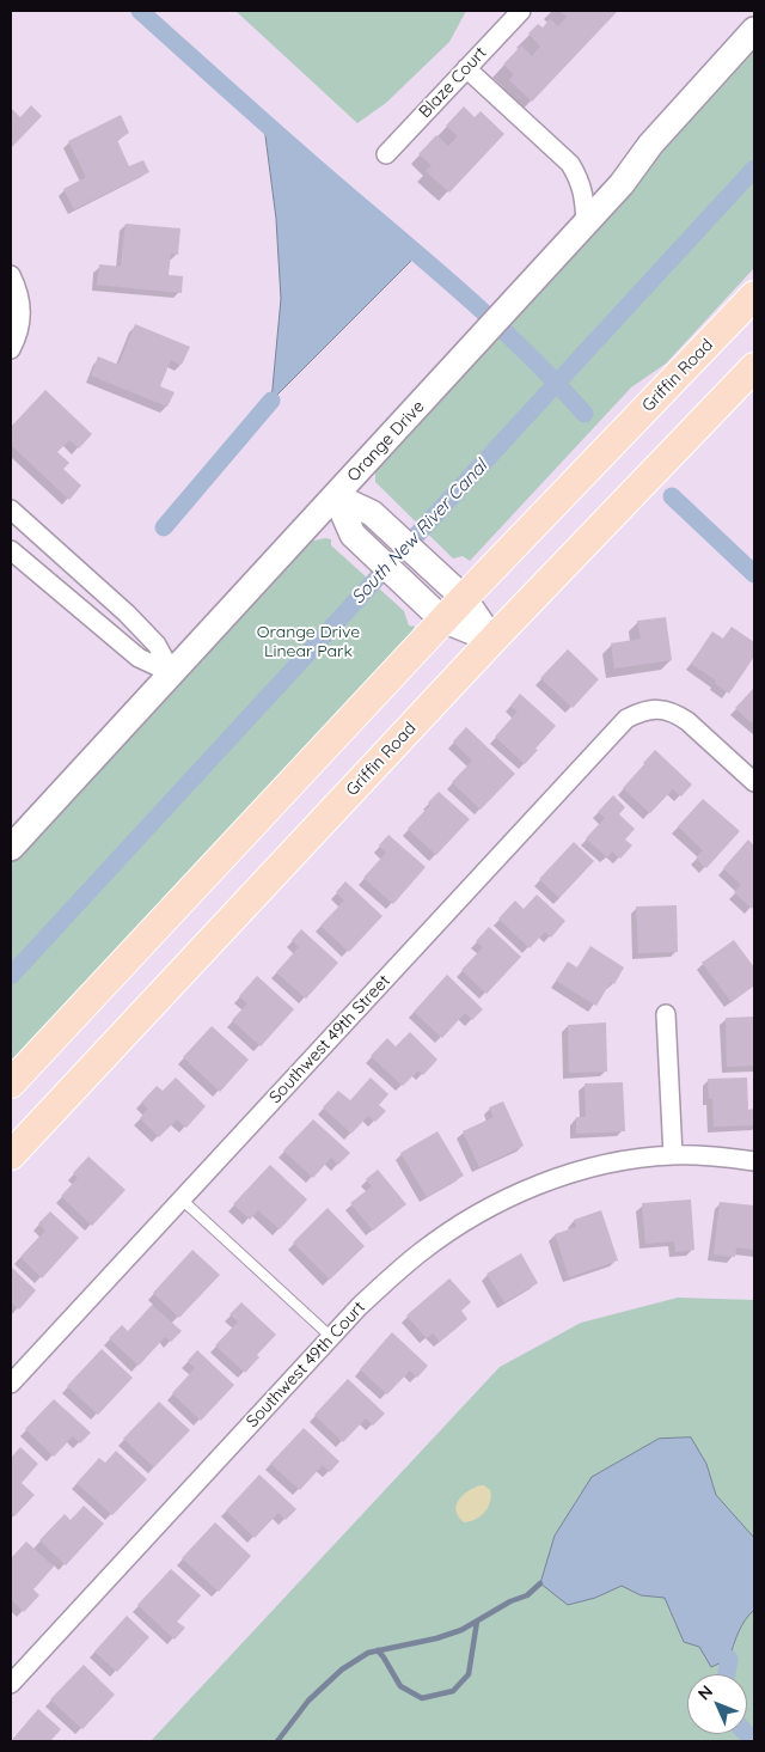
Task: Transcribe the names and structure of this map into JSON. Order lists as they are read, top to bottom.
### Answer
{
  "streets": {
    "main road": ["Griffin Road"],
    "street": [
      "Blaze Court",
      "Orange Drive",
      "Southwest 49th Street",
      "Southwest 49th Court"
    ]
  },
  "water": ["South New River Canal"],
  "parks": ["Orange Drive Linear Park"],
  "north": "top left"
}
